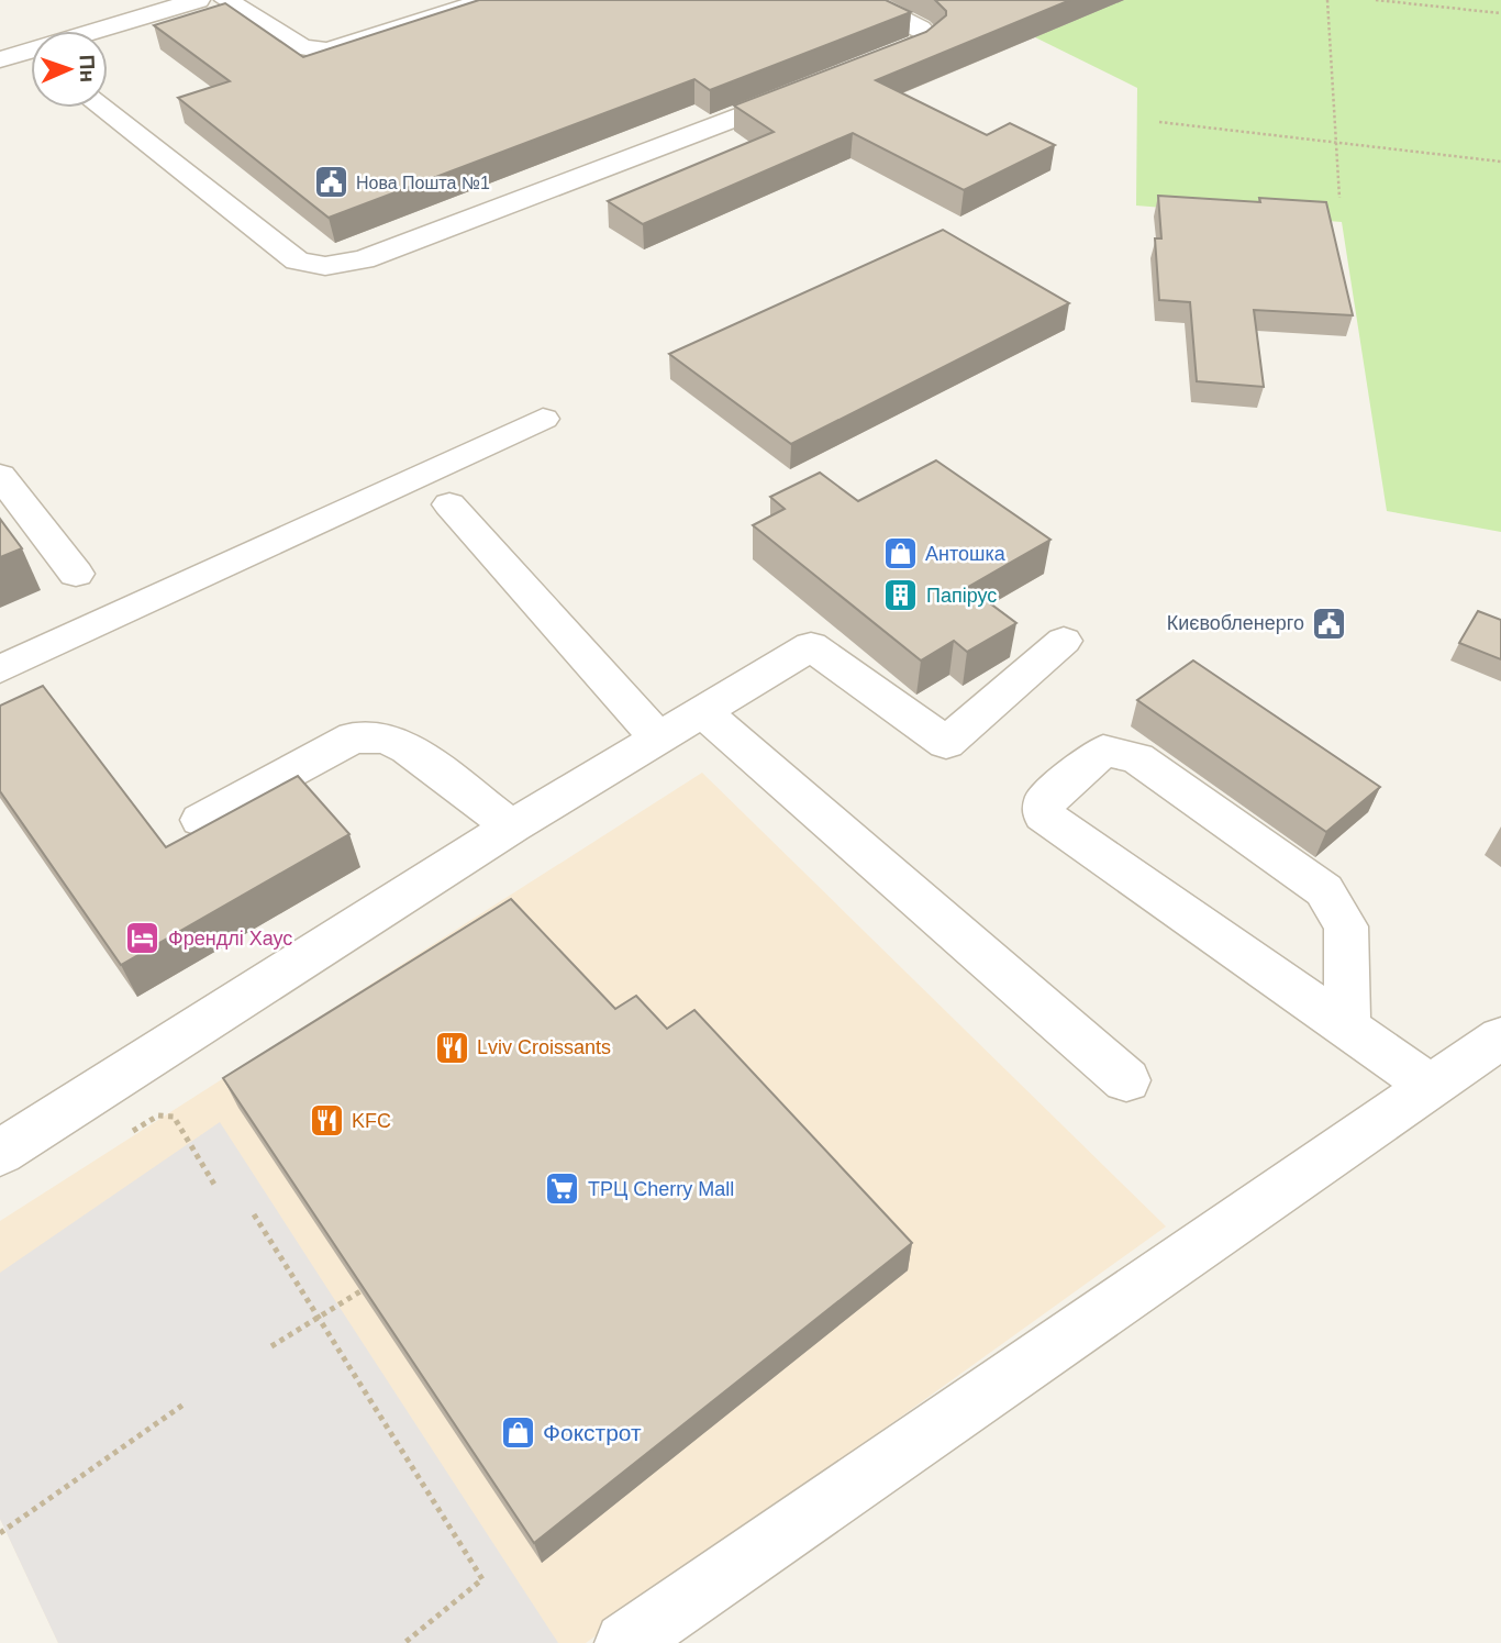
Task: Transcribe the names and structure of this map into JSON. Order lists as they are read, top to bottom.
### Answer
{
  "places": {
    "public building": ["Нова Пошта №1", "Києвобленерго"],
    "shop": ["Антошка", "Фокстрот"],
    "building": ["Папірус"],
    "hotel": ["Френдлі Хаус"],
    "restaurant": ["Lviv Croissants", "KFC"],
    "supermarket": ["ТРЦ Cherry Mall"]
  },
  "north": "right"
}
